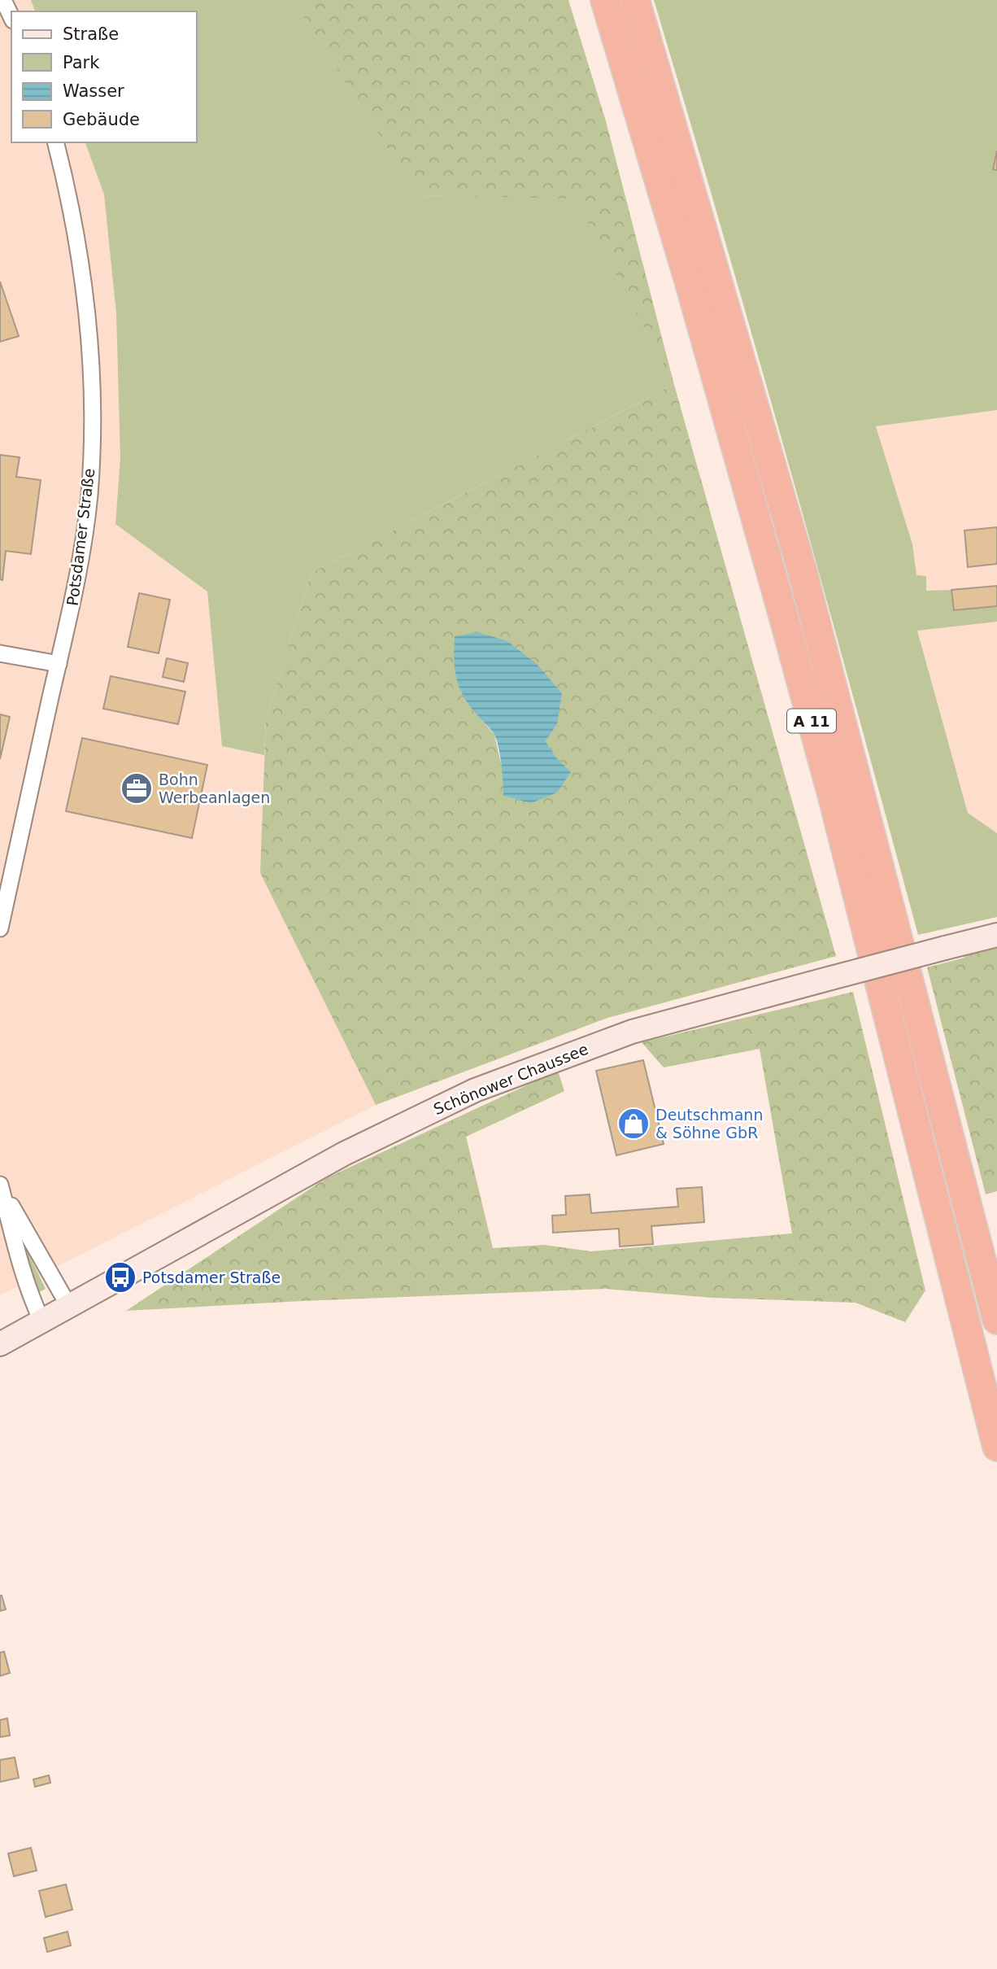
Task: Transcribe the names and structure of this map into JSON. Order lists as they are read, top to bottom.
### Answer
{
  "streets": {
    "highway": ["A 11"],
    "main road": ["Schönower Chaussee"],
    "street": ["Potsdamer Straße"]
  },
  "places": {
    "office": ["Bohn Werbeanlagen"],
    "shop": ["Deutschmann & Söhne GbR"],
    "bus stop": ["Potsdamer Straße"]
  },
  "legend": [
    "Straße",
    "Park",
    "Wasser",
    "Gebäude"
  ]
}
